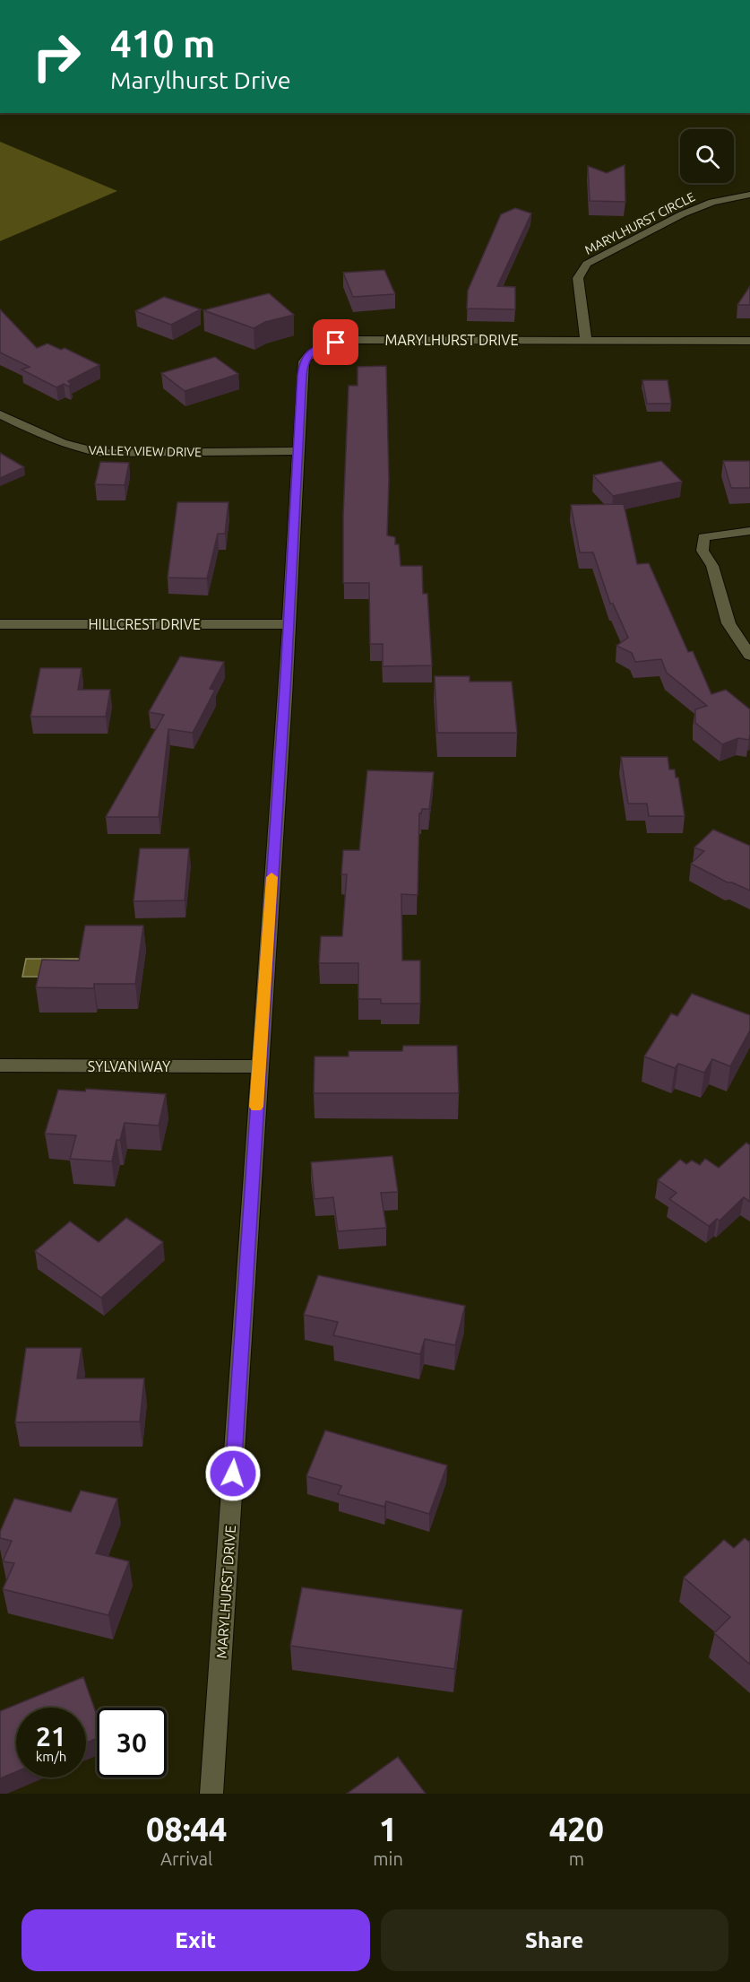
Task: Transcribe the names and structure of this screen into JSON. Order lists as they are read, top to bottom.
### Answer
{
  "streets": {
    "street": [
      "MARYLHURST CIRCLE",
      "MARYLHURST DRIVE",
      "VALLEY VIEW DRIVE",
      "HILLCREST DRIVE",
      "SYLVAN WAY"
    ]
  },
  "crossings": [
    ["MARYLHURST CIRCLE", "MARYLHURST DRIVE"],
    ["MARYLHURST DRIVE", "VALLEY VIEW DRIVE"],
    ["MARYLHURST DRIVE", "HILLCREST DRIVE"],
    ["MARYLHURST DRIVE", "SYLVAN WAY"]
  ],
  "page": {
    "turn": ["410 m", "Marylhurst Drive"],
    "speed": "21 km/h",
    "limit": "30",
    "eta": [
      "08:44",
      "Arrival",
      "1",
      "min",
      "420",
      "m"
    ],
    "buttons": ["Exit", "Share"]
  }
}
